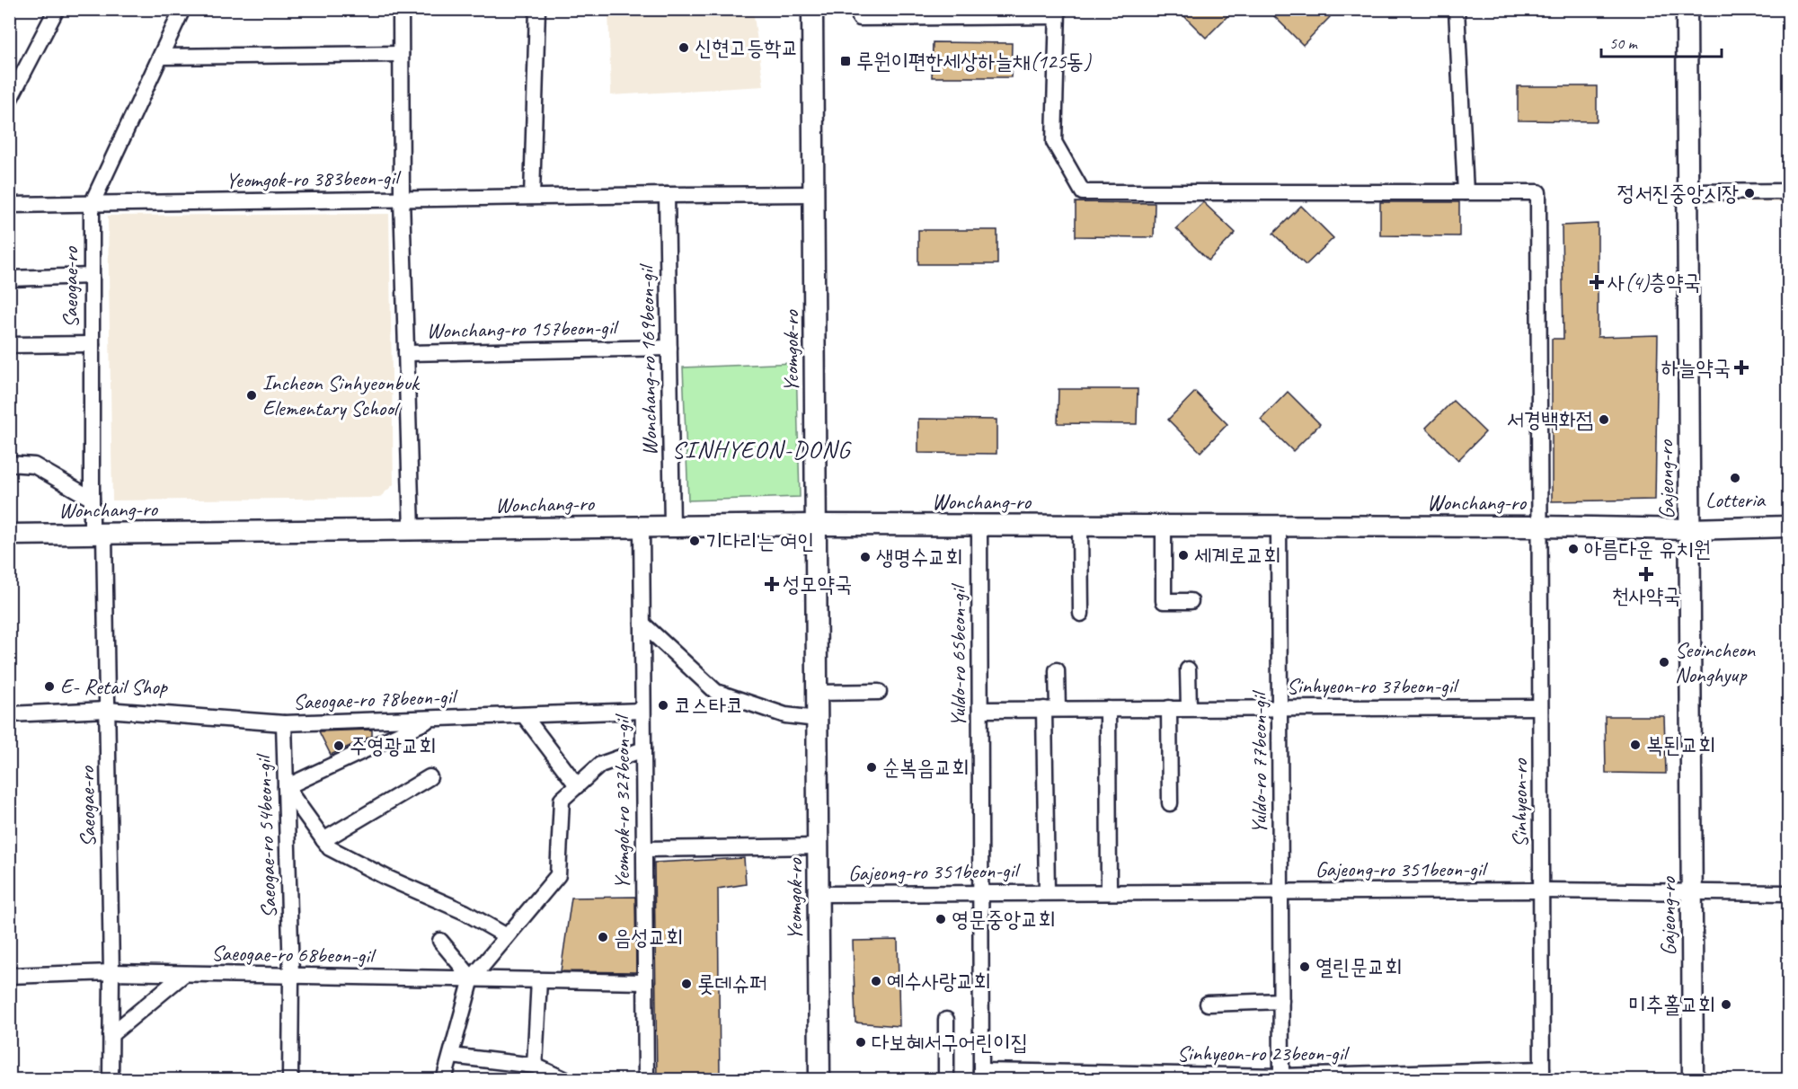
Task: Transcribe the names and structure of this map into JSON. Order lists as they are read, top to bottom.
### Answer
{
  "streets": {
    "street": [
      "Yeomgok-ro 383beon-gil",
      "Saeogae-ro",
      "Wonchang-ro 157beon-gil",
      "Yeomgok-ro",
      "Wonchang-ro 169beon-gil",
      "Gajeong-ro",
      "Wonchang-ro",
      "Yuldo-ro 65beon-gil",
      "Sinhyeon-ro 37beon-gil",
      "Saeogae-ro 78beon-gil",
      "Yuldo-ro 77beon-gil",
      "Yeomgok-ro 327beon-gil",
      "Sinhyeon-ro",
      "Saeogae-ro 54beon-gil",
      "Gajeong-ro 351beon-gil",
      "Saeogae-ro 68beon-gil",
      "Sinhyeon-ro 23beon-gil"
    ]
  },
  "crossings": [
    ["Yeomgok-ro 383beon-gil", "Saeogae-ro"],
    ["Yeomgok-ro 383beon-gil", "Wonchang-ro 157beon-gil"],
    ["Yeomgok-ro 383beon-gil", "Yeomgok-ro"],
    ["Yeomgok-ro 383beon-gil", "Wonchang-ro 169beon-gil"],
    ["Saeogae-ro", "Wonchang-ro"],
    ["Saeogae-ro", "Saeogae-ro 78beon-gil"],
    ["Saeogae-ro", "Saeogae-ro 68beon-gil"],
    ["Wonchang-ro 157beon-gil", "Wonchang-ro 169beon-gil"],
    ["Wonchang-ro 157beon-gil", "Wonchang-ro"],
    ["Yeomgok-ro", "Wonchang-ro"],
    ["Yeomgok-ro", "Gajeong-ro 351beon-gil"],
    ["Wonchang-ro 169beon-gil", "Wonchang-ro"],
    ["Gajeong-ro", "Wonchang-ro"],
    ["Gajeong-ro", "Gajeong-ro 351beon-gil"],
    ["Wonchang-ro", "Yuldo-ro 65beon-gil"],
    ["Wonchang-ro", "Yuldo-ro 77beon-gil"],
    ["Wonchang-ro", "Yeomgok-ro 327beon-gil"],
    ["Wonchang-ro", "Sinhyeon-ro"],
    ["Yuldo-ro 65beon-gil", "Sinhyeon-ro 37beon-gil"],
    ["Yuldo-ro 65beon-gil", "Gajeong-ro 351beon-gil"],
    ["Yuldo-ro 65beon-gil", "Sinhyeon-ro 23beon-gil"],
    ["Sinhyeon-ro 37beon-gil", "Yuldo-ro 77beon-gil"],
    ["Sinhyeon-ro 37beon-gil", "Sinhyeon-ro"],
    ["Sinhyeon-ro 37beon-gil", "Gajeong-ro 351beon-gil"],
    ["Saeogae-ro 78beon-gil", "Yeomgok-ro 327beon-gil"],
    ["Saeogae-ro 78beon-gil", "Saeogae-ro 54beon-gil"],
    ["Yuldo-ro 77beon-gil", "Gajeong-ro 351beon-gil"],
    ["Yuldo-ro 77beon-gil", "Sinhyeon-ro 23beon-gil"],
    ["Yeomgok-ro 327beon-gil", "Saeogae-ro 68beon-gil"],
    ["Sinhyeon-ro", "Gajeong-ro 351beon-gil"],
    ["Sinhyeon-ro", "Sinhyeon-ro 23beon-gil"],
    ["Saeogae-ro 54beon-gil", "Saeogae-ro 68beon-gil"]
  ],
  "districts": ["SINHYEON-DONG"],
  "places": {
    "other": [
      "신현고등학교",
      "정서진중앙시장",
      "Incheon Sinhyeonbuk Elementary School",
      "서경백화점",
      "Lotteria",
      "기다리는 여인",
      "아름다운 유치원",
      "세계로교회",
      "생명수교회",
      "Seoincheon Nonghyup",
      "E- Retail Shop",
      "코스타코",
      "복된교회",
      "주영광교회",
      "순복음교회",
      "영문중앙교회",
      "음성교회",
      "열린문교회",
      "예수사랑교회",
      "롯데슈퍼",
      "미추홀교회",
      "다보혜서구어린이집"
    ],
    "transit": ["루원이편한세상하늘채(125동)"],
    "health": [
      "사(4)층약국",
      "하늘약국",
      "천사약국",
      "성모약국"
    ]
  },
  "scale_bar": "50 m"
}
